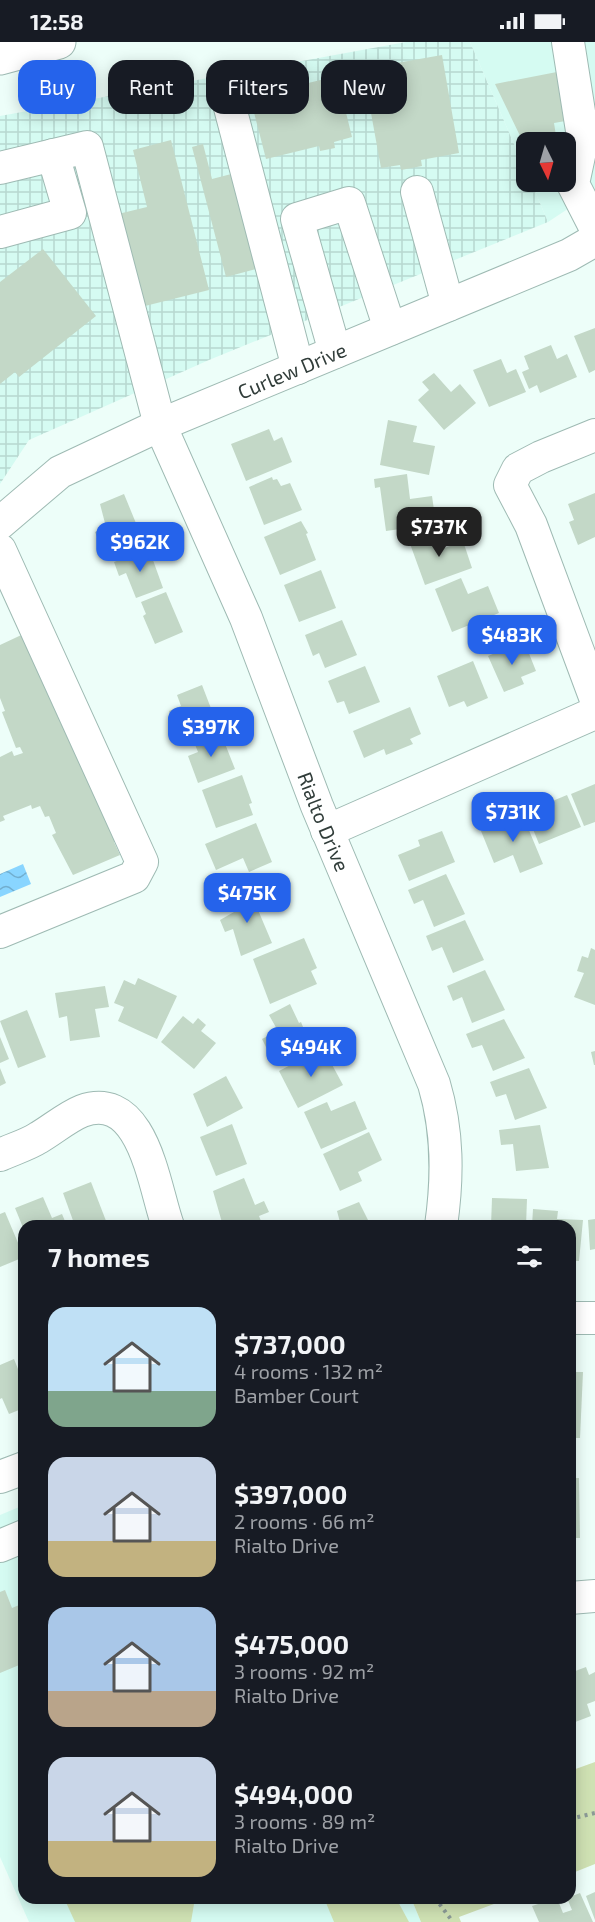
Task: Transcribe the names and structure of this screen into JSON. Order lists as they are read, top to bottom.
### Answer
{
  "streets": {
    "street": ["Curlew Drive", "Rialto Drive"]
  },
  "crossings": [
    ["Curlew Drive", "Rialto Drive"]
  ],
  "north": "bottom",
  "page": {
    "status": "12:58",
    "chip": [
      "Buy",
      "Rent",
      "Filters",
      "New"
    ],
    "price": [
      "$737K",
      "$962K",
      "$483K",
      "$397K",
      "$731K",
      "$475K",
      "$494K"
    ],
    "heading": "7 homes",
    "list": [
      {
        "name": "$737,000",
        "note": "4 rooms · 132 m² · Bamber Court"
      },
      {
        "name": "$397,000",
        "note": "2 rooms · 66 m² · Rialto Drive"
      },
      {
        "name": "$475,000",
        "note": "3 rooms · 92 m² · Rialto Drive"
      },
      {
        "name": "$494,000",
        "note": "3 rooms · 89 m² · Rialto Drive"
      }
    ]
  }
}
